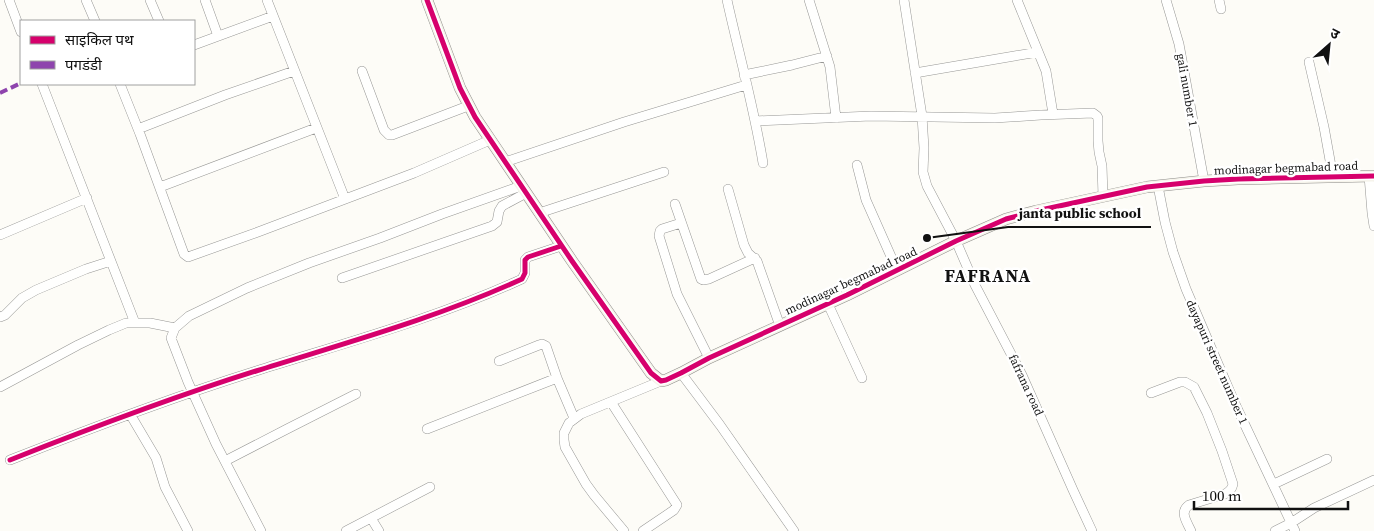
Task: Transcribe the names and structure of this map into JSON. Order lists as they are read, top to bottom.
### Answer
{
  "streets": {
    "street": [
      "gali number 1",
      "modinagar begmabad road",
      "dayapuri street number 1",
      "fafrana road"
    ]
  },
  "crossings": [
    ["gali number 1", "modinagar begmabad road"],
    ["modinagar begmabad road", "dayapuri street number 1"],
    ["modinagar begmabad road", "fafrana road"]
  ],
  "districts": ["FAFRANA"],
  "places": ["janta public school"],
  "legend": ["साइकिल पथ", "पगडंडी"],
  "scale_bar": "100 m",
  "north": "top right"
}
